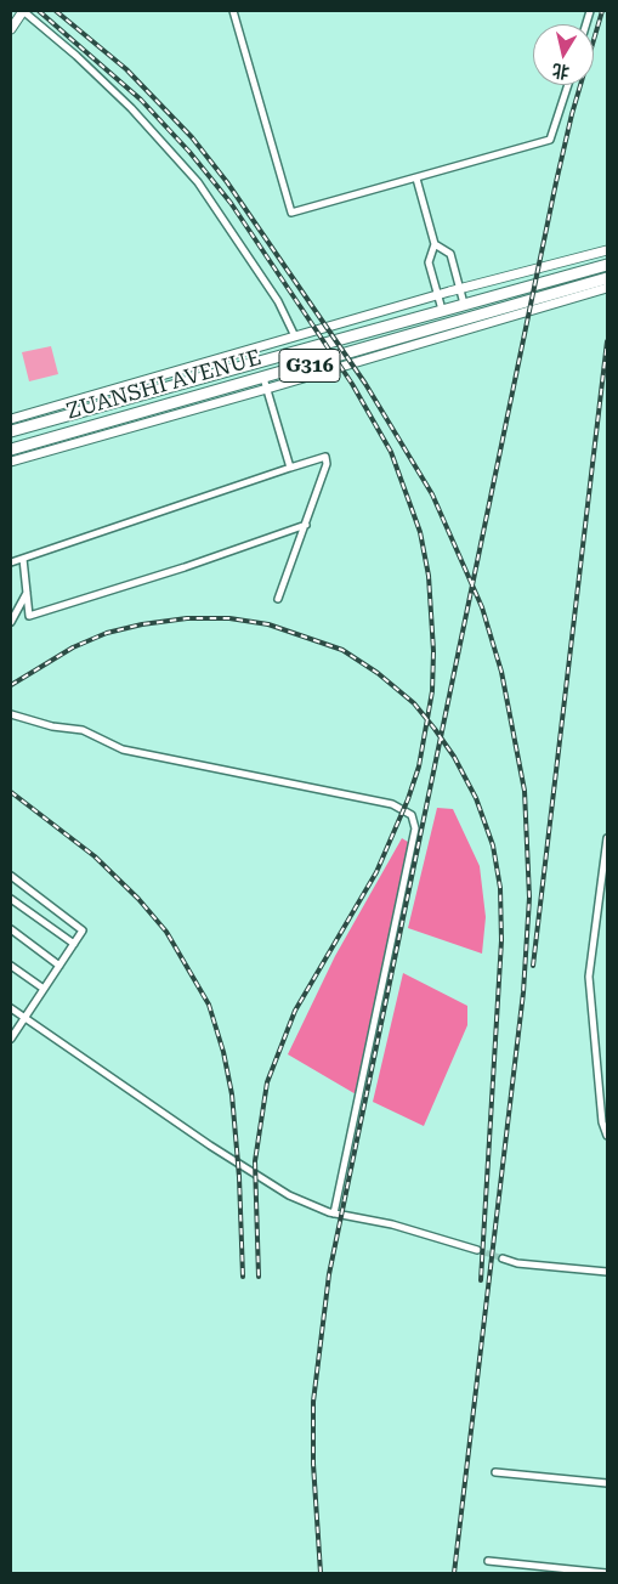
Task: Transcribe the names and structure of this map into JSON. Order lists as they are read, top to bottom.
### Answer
{
  "streets": {
    "highway": ["G316", "ZUANSHI AVENUE"]
  },
  "north": "bottom"
}
